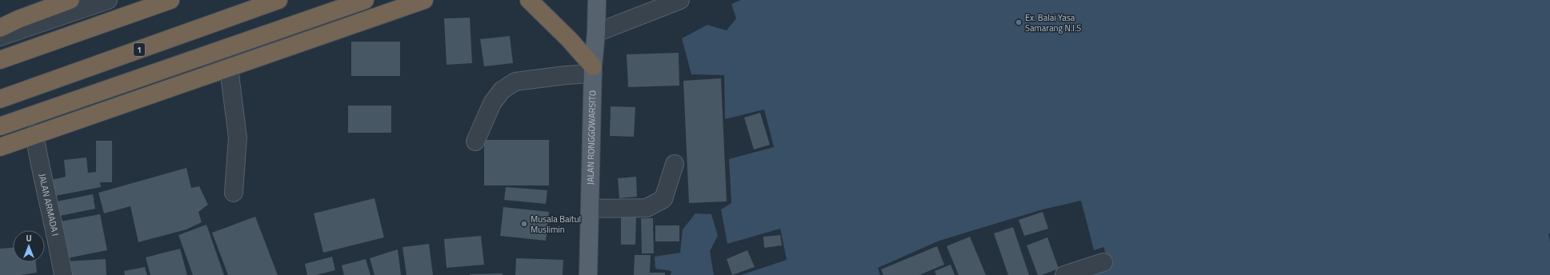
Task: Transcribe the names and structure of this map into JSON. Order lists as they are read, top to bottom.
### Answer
{
  "streets": {
    "highway": ["1"],
    "main road": ["JALAN RONGGOWARSITO"],
    "street": ["JALAN ARMADA I"]
  },
  "places": ["Ex. Balai Yasa Samarang N.I.S", "Musala Baitul Muslimin"],
  "north": "top"
}
